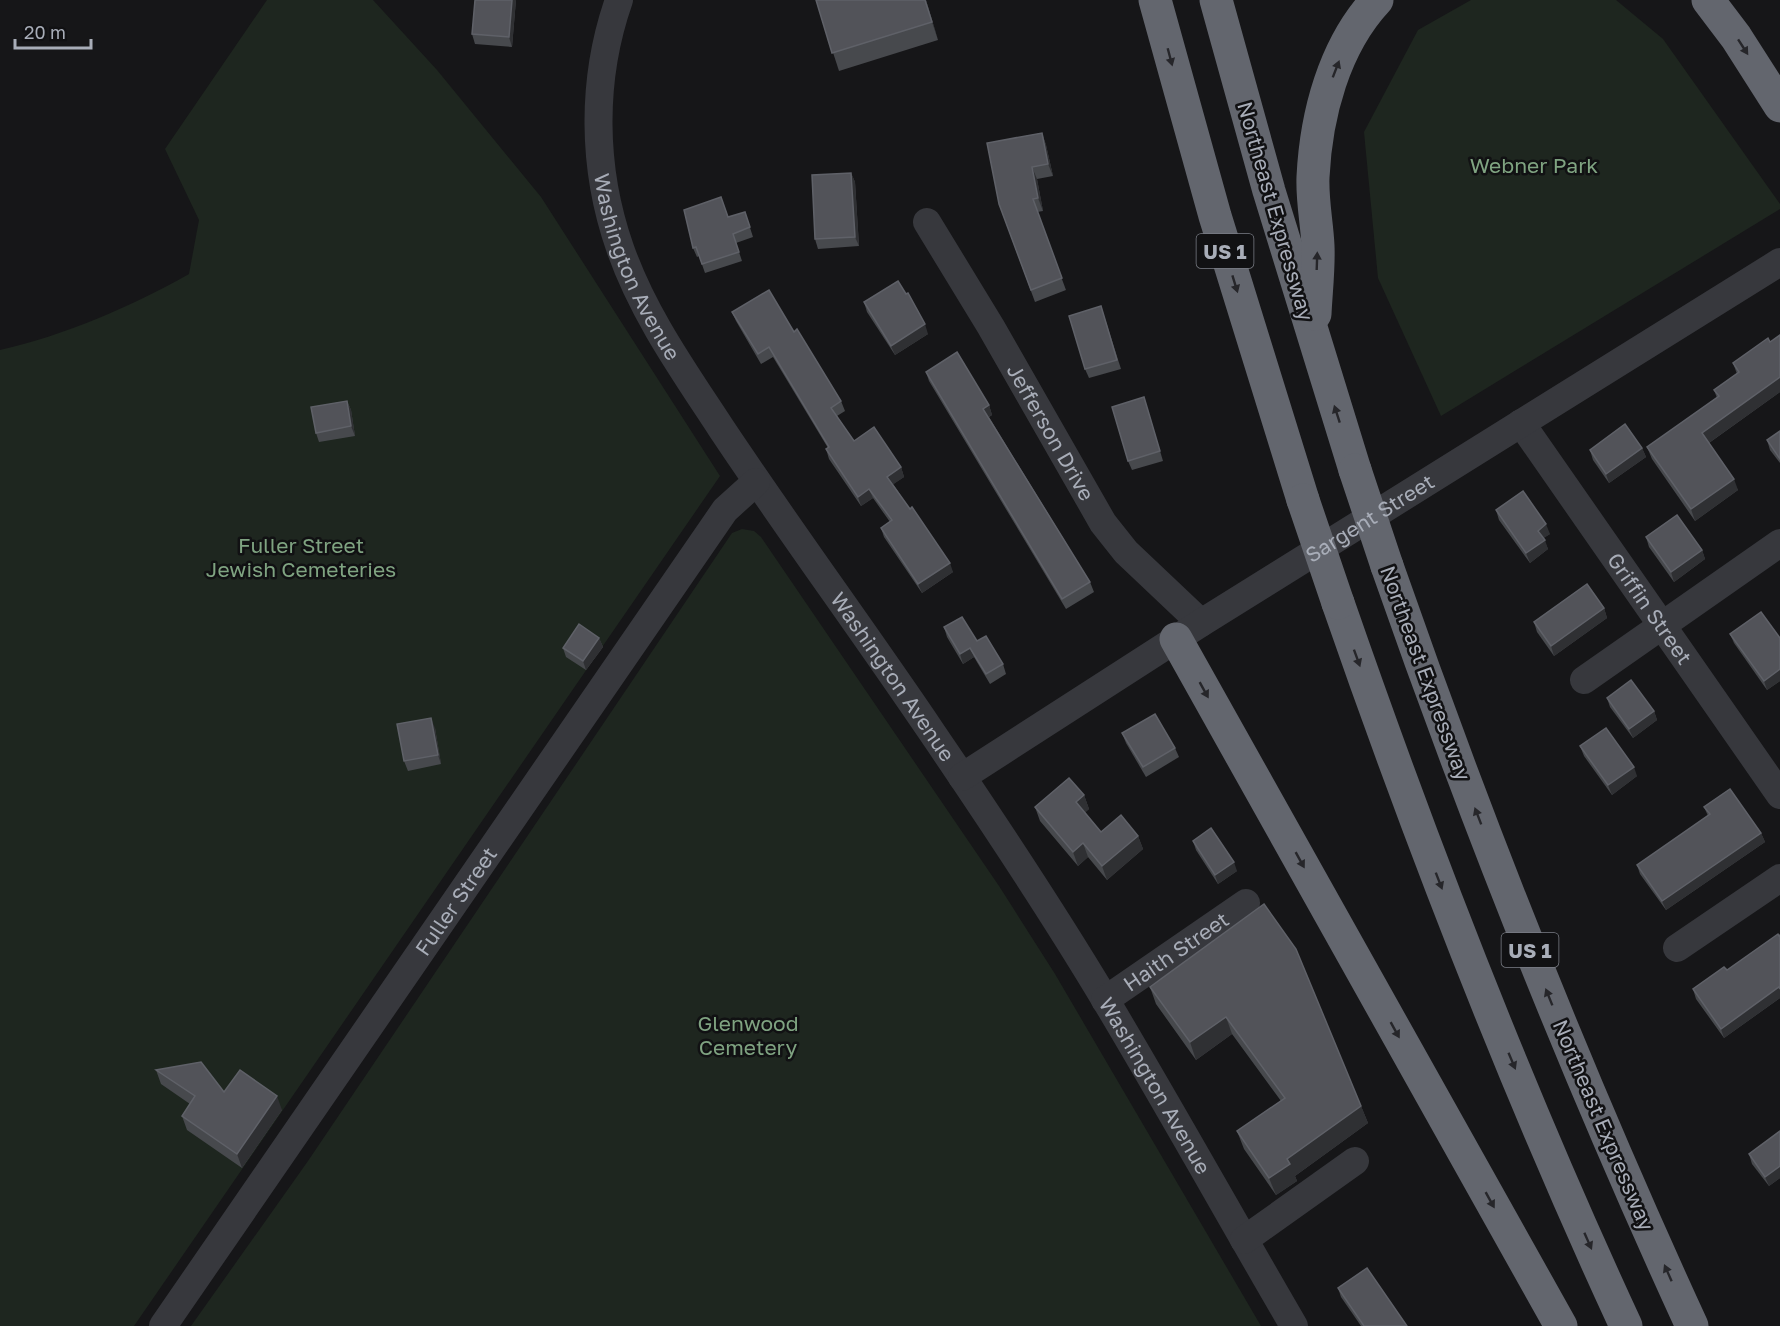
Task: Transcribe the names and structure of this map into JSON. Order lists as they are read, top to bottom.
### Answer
{
  "streets": {
    "highway": ["Northeast Expressway", "US 1"],
    "street": [
      "Washington Avenue",
      "Jefferson Drive",
      "Sargent Street",
      "Griffin Street",
      "Fuller Street",
      "Haith Street"
    ]
  },
  "crossings": [
    ["Washington Avenue", "Sargent Street"],
    ["Washington Avenue", "Fuller Street"],
    ["Washington Avenue", "Haith Street"],
    ["Jefferson Drive", "Sargent Street"],
    ["Sargent Street", "Griffin Street"]
  ],
  "parks": ["Webner Park", "Fuller Street Jewish Cemeteries", "Glenwood Cemetery"],
  "scale_bar": "20 m"
}
